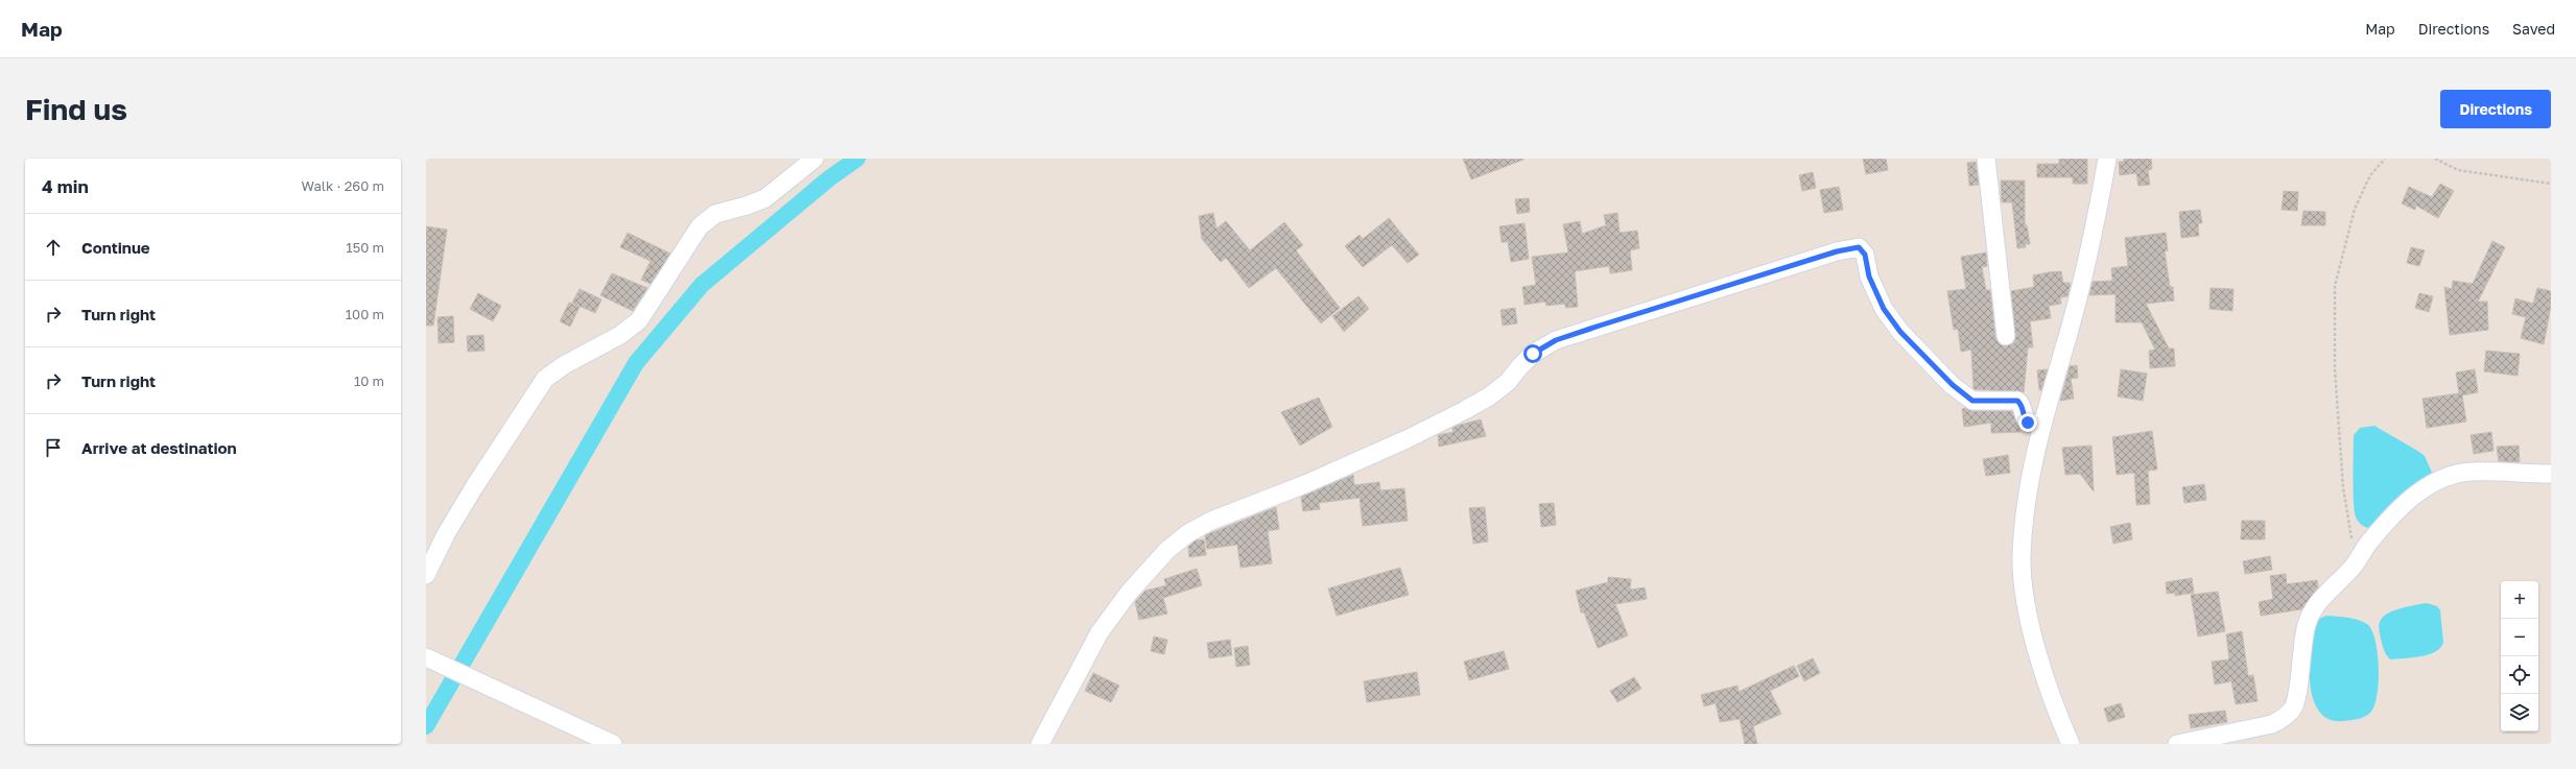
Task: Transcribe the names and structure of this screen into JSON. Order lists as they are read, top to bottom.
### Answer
{
  "page": {
    "header": "Map",
    "nav": ["Map", "Directions", "Saved"],
    "buttons": "Directions",
    "title": "Find us",
    "heading": ["4 min", "Walk · 260 m"],
    "list": [
      ["Continue", "150 m"],
      ["Turn right", "100 m"],
      ["Turn right", "10 m"],
      "Arrive at destination"
    ],
    "map_buttons": ["+", "−"]
  }
}
